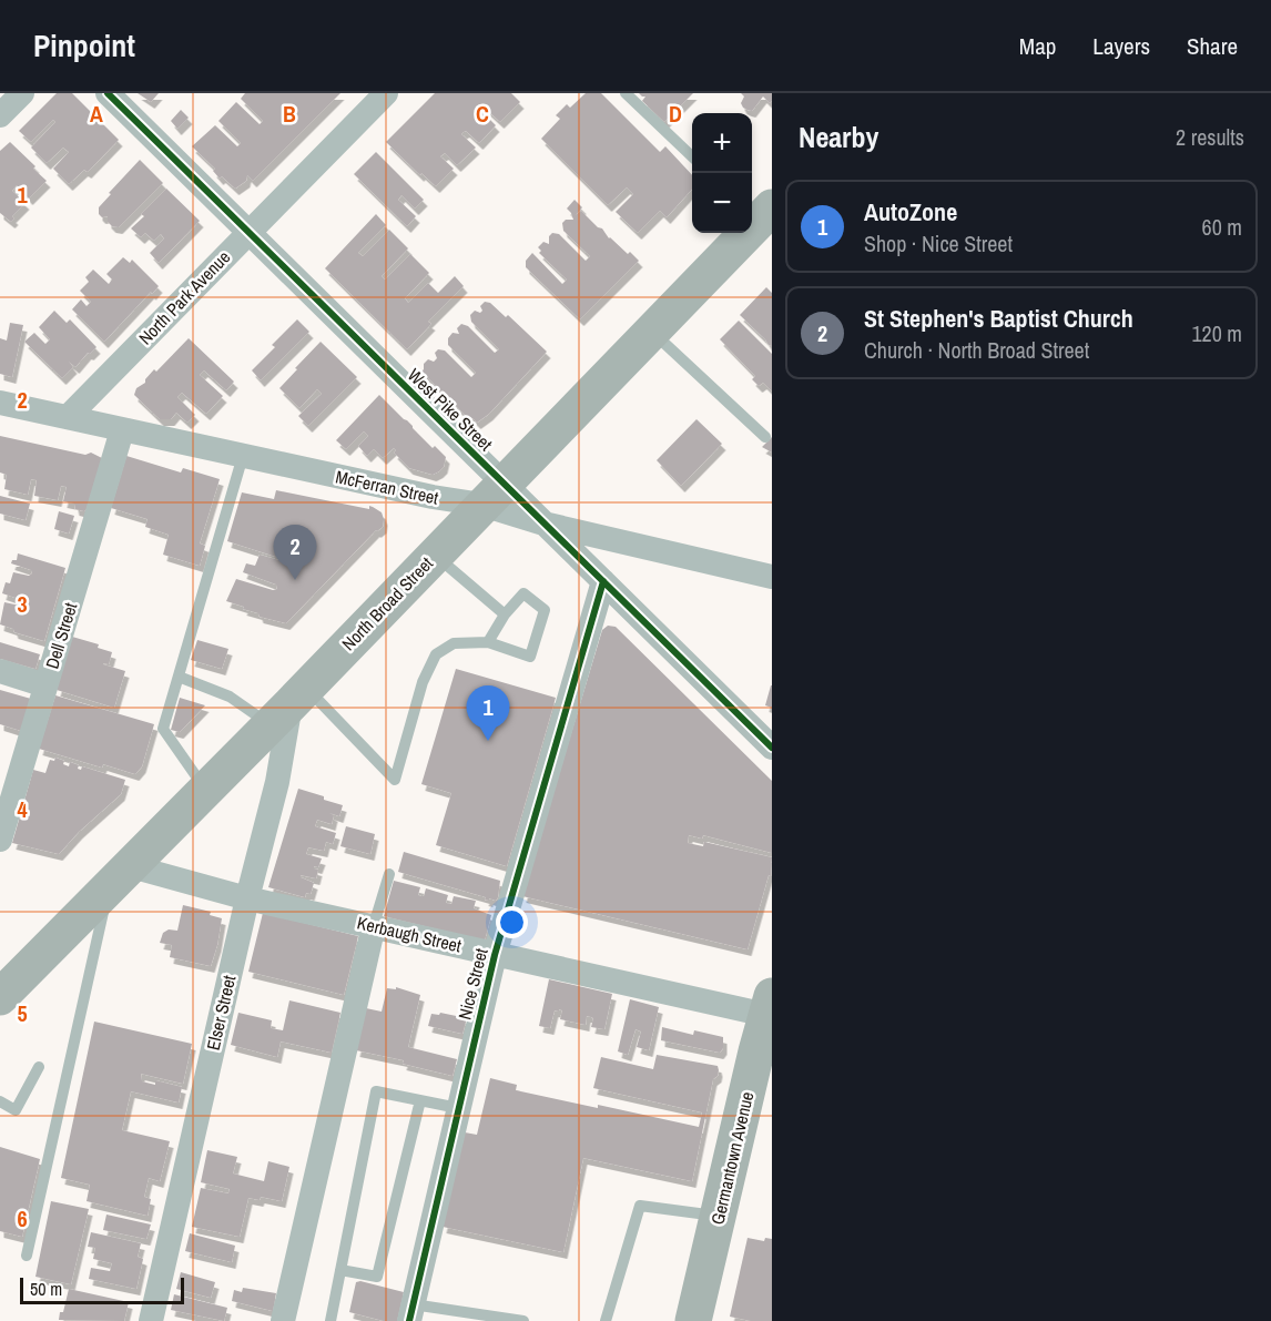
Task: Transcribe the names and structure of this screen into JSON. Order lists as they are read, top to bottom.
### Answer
{
  "streets": {
    "main road": ["North Broad Street", "Germantown Avenue"],
    "street": [
      "North Park Avenue",
      "West Pike Street",
      "McFerran Street",
      "Dell Street",
      "Kerbaugh Street",
      "Nice Street",
      "Elser Street"
    ]
  },
  "crossings": [
    ["North Park Avenue", "West Pike Street"],
    ["North Park Avenue", "McFerran Street"],
    ["West Pike Street", "McFerran Street"],
    ["West Pike Street", "North Broad Street"],
    ["West Pike Street", "Nice Street"],
    ["McFerran Street", "North Broad Street"],
    ["McFerran Street", "Dell Street"],
    ["North Broad Street", "Kerbaugh Street"],
    ["North Broad Street", "Elser Street"],
    ["Kerbaugh Street", "Nice Street"],
    ["Kerbaugh Street", "Elser Street"],
    ["Kerbaugh Street", "Germantown Avenue"]
  ],
  "scale_bar": "50 m",
  "page": {
    "header": "Pinpoint",
    "nav": ["Map", "Layers", "Share"],
    "heading": ["Nearby", "2 results"],
    "map_buttons": ["+", "−"],
    "list": [
      {
        "mark": "1",
        "name": "AutoZone",
        "note": "Shop · Nice Street",
        "value": "60 m"
      },
      {
        "mark": "2",
        "name": "St Stephen's Baptist Church",
        "note": "Church · North Broad Street",
        "value": "120 m"
      }
    ],
    "pins": ["2", "1"],
    "scale": "50 m"
  },
  "grid": {
    "columns": [
      "A",
      "B",
      "C",
      "D"
    ],
    "rows": [
      "1",
      "2",
      "3",
      "4",
      "5",
      "6"
    ]
  }
}
